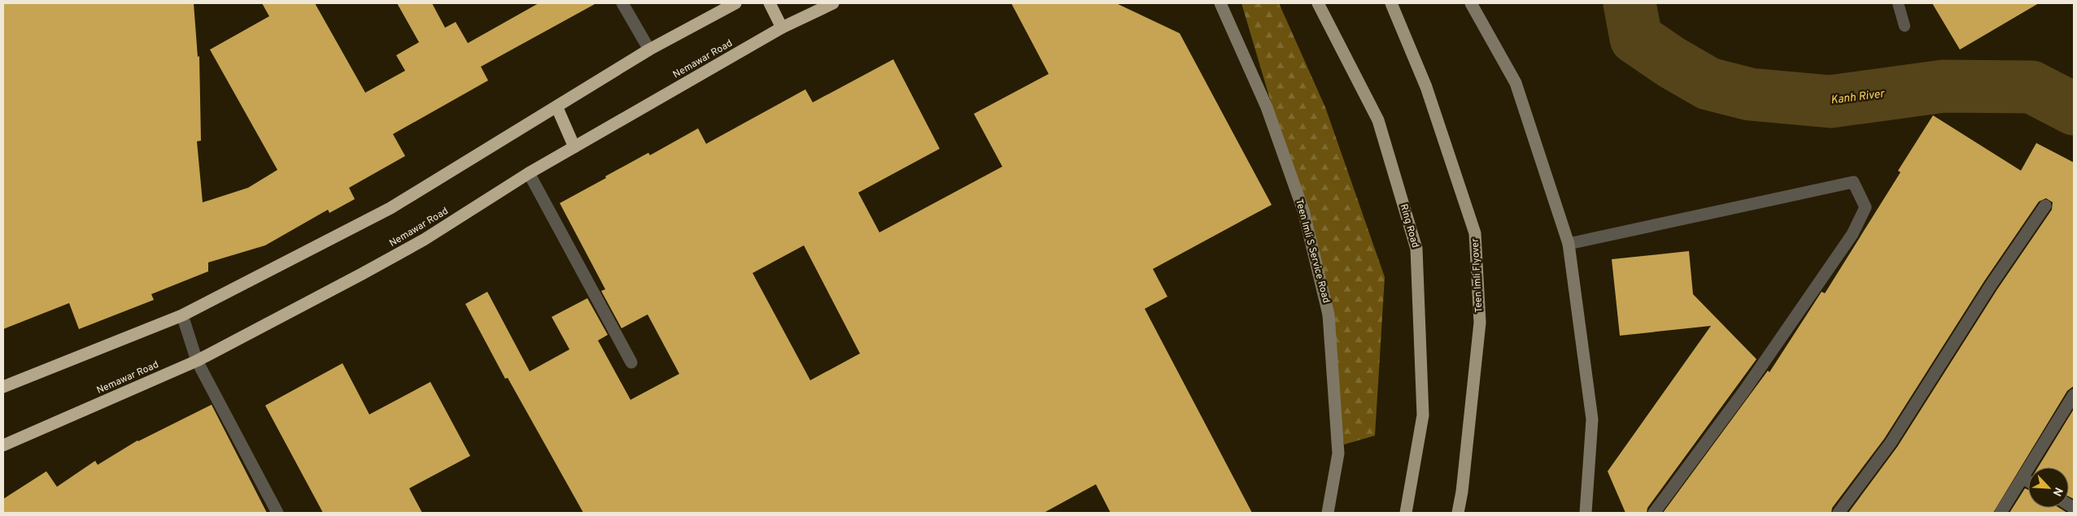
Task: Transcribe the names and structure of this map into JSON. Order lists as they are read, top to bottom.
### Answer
{
  "streets": {
    "highway": ["Nemawar Road"],
    "main road": ["Ring Road", "Teen Imli Flyover"],
    "street": ["Teen Imli S Service Road"]
  },
  "water": ["Kanh River"],
  "north": "bottom right"
}
